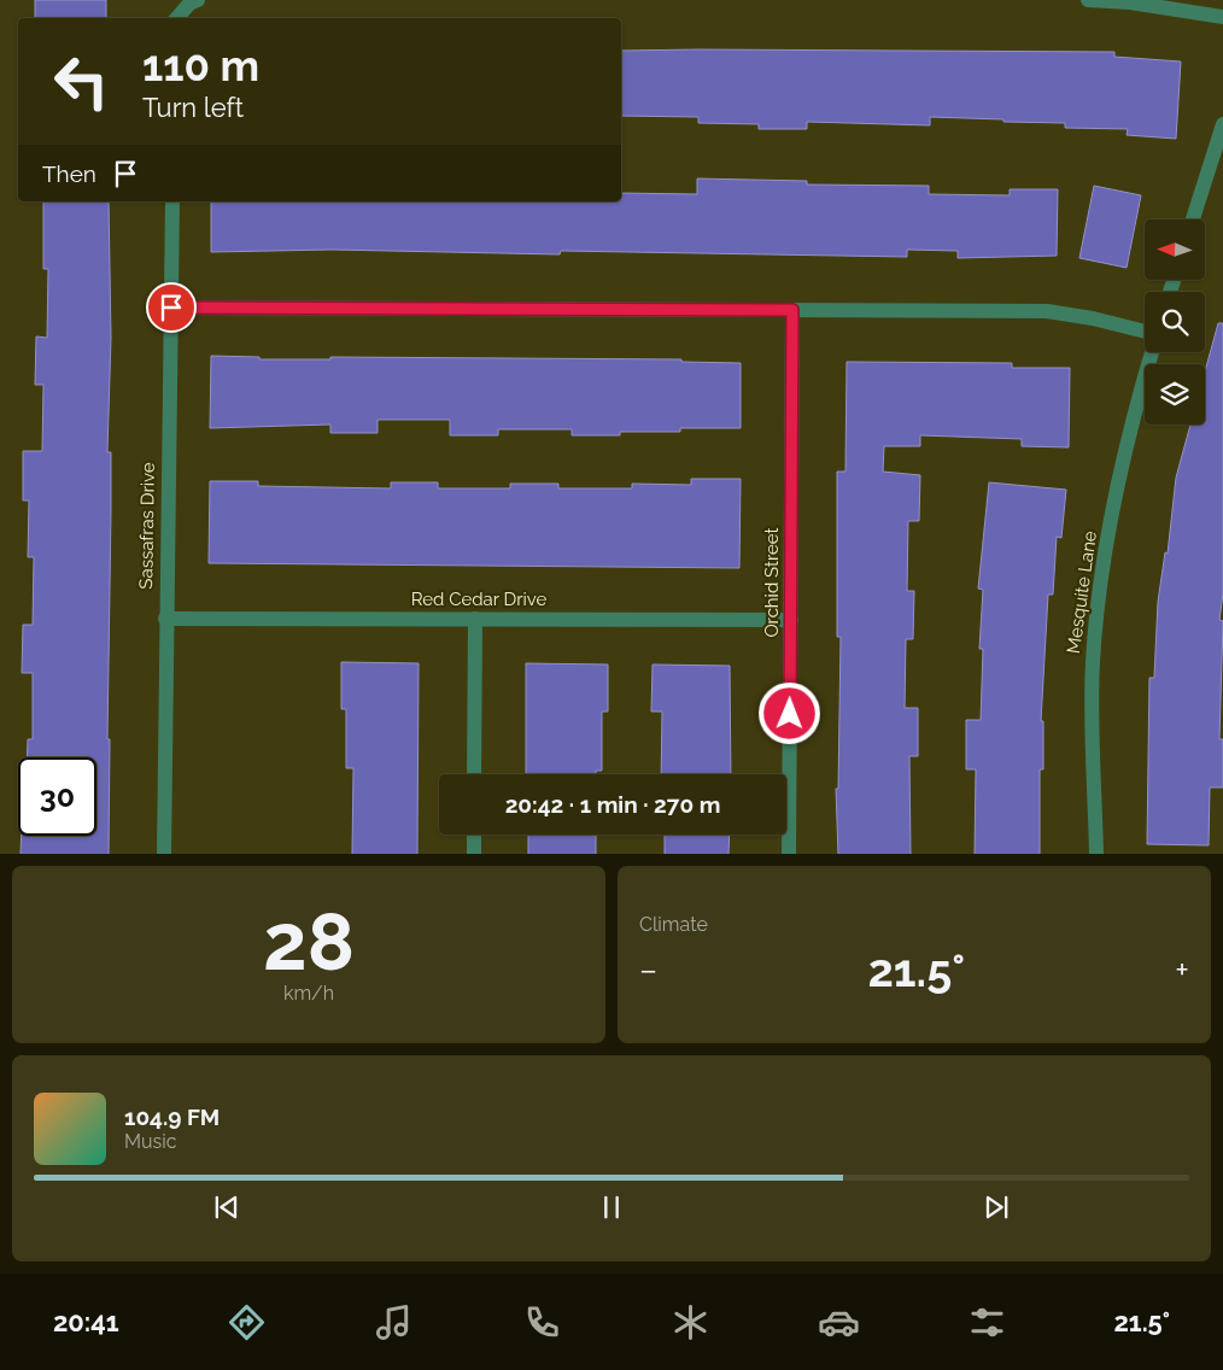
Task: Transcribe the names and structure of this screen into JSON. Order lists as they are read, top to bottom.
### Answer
{
  "streets": {
    "street": [
      "Sassafras Drive",
      "Orchid Street",
      "Mesquite Lane",
      "Red Cedar Drive"
    ]
  },
  "crossings": [
    ["Sassafras Drive", "Red Cedar Drive"],
    ["Orchid Street", "Red Cedar Drive"]
  ],
  "north": "left",
  "page": {
    "turn": ["110 m", "Turn left"],
    "then": "Then",
    "limit": "30",
    "trip": "20:42 · 1 min · 270 m",
    "tile": [
      ["28", "km/h"],
      "Climate"
    ],
    "heat": ["−", "21.5°", "+"],
    "song": ["104.9 FM", "Music"],
    "tabs": ["20:41", "21.5°"]
  }
}
